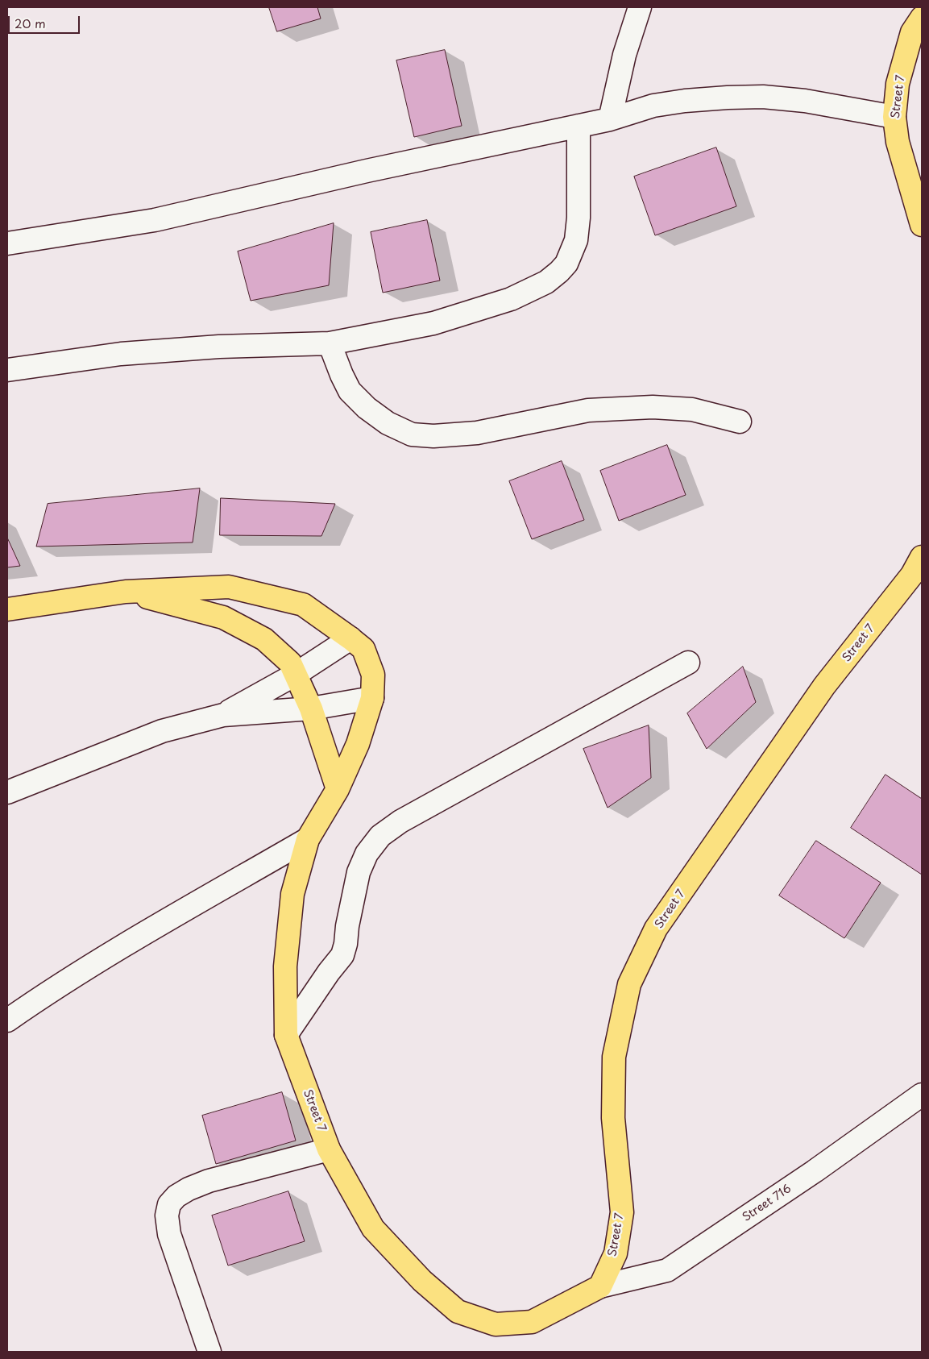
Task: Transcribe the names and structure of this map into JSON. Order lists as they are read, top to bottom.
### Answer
{
  "streets": {
    "main road": ["Street 7"],
    "street": ["Street 716"]
  },
  "crossings": [
    ["Street 7", "Street 716"]
  ],
  "scale_bar": "20 m"
}
